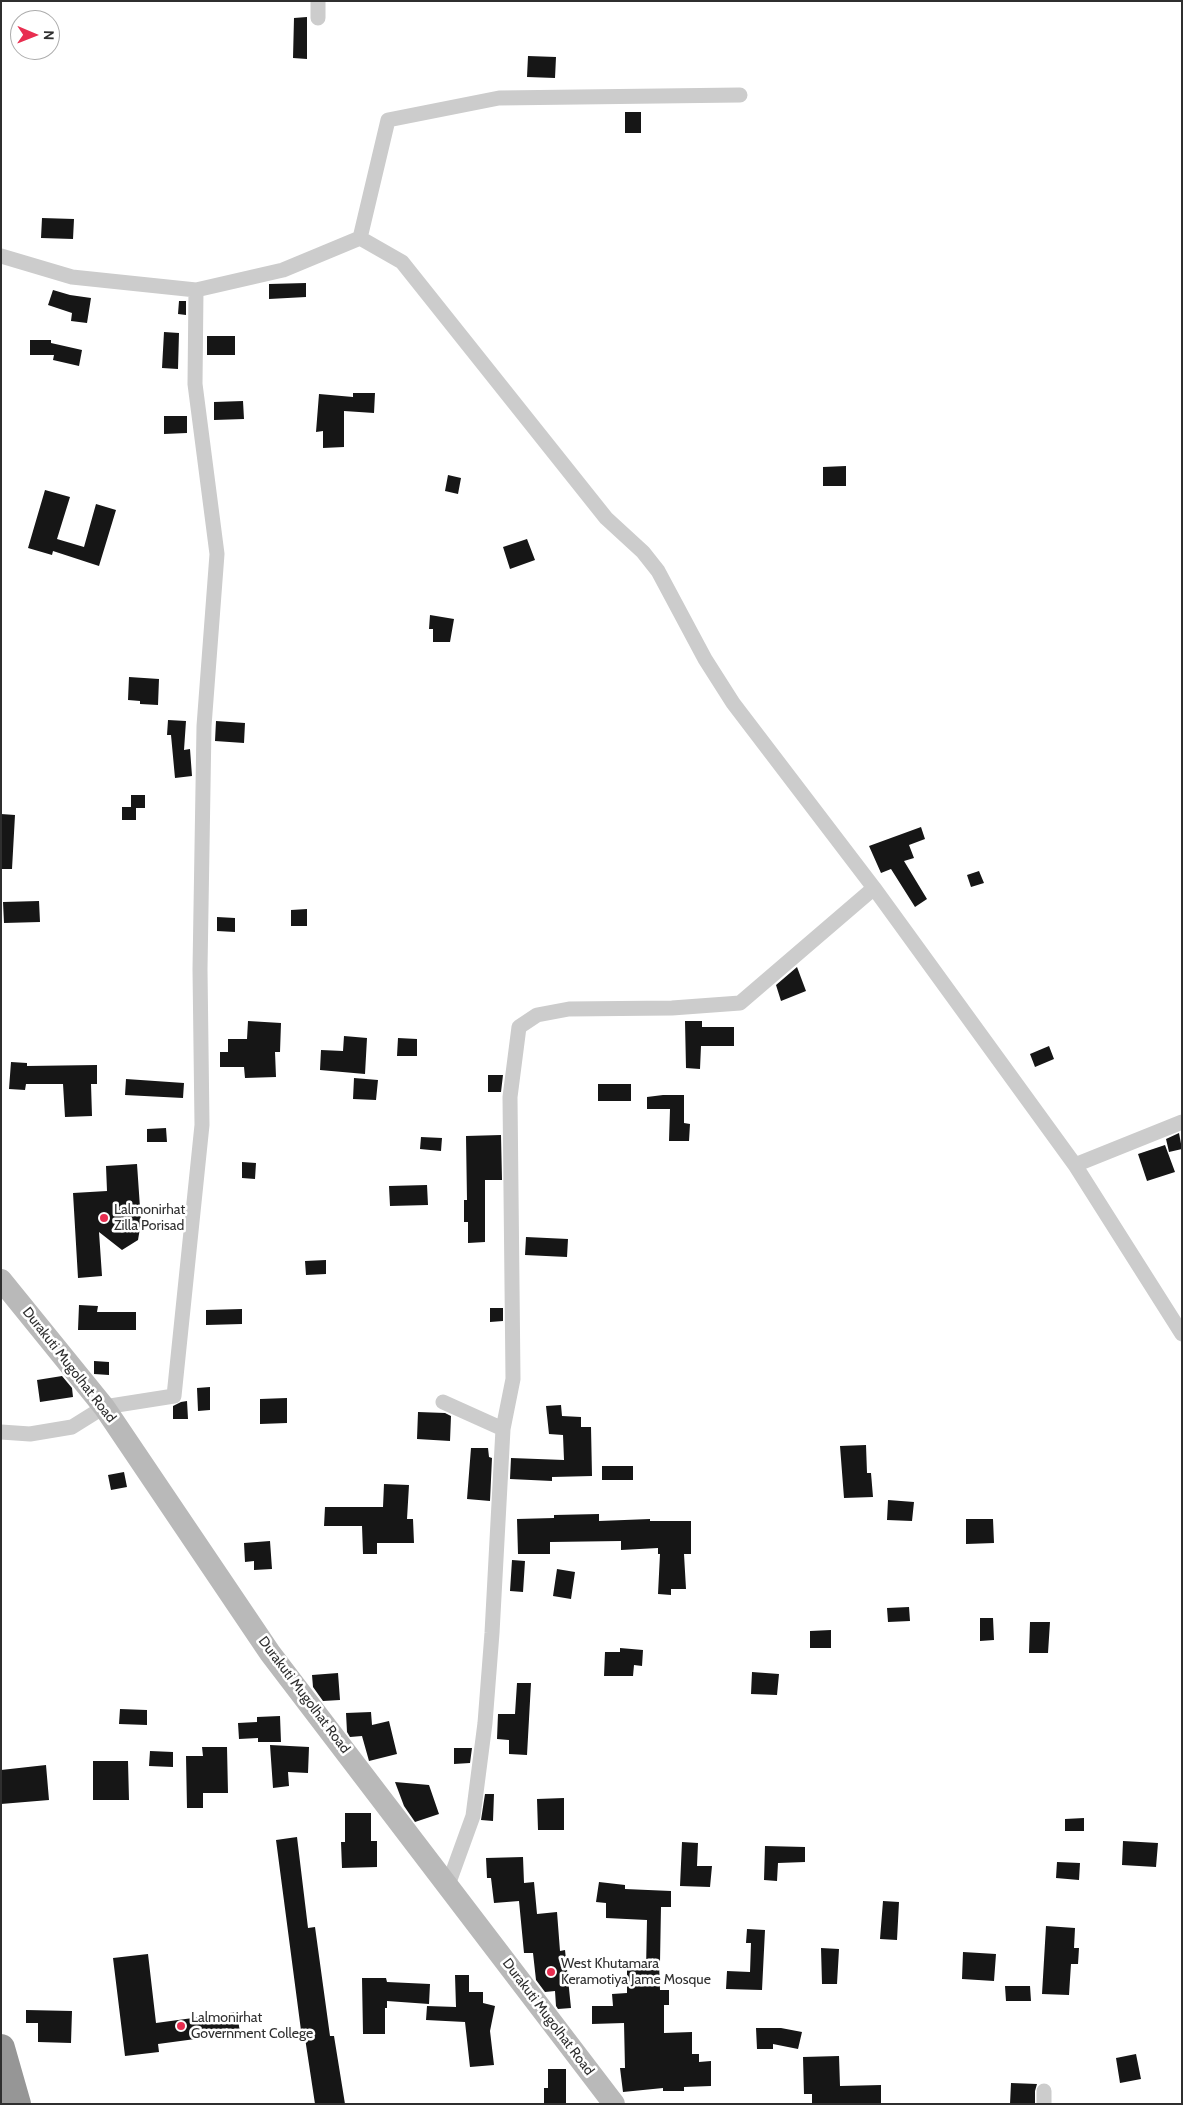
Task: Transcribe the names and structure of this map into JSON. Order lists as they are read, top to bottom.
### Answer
{
  "streets": {
    "main road": ["Durakuti Mugolhat Road"]
  },
  "places": ["Lalmonirhat Zilla Porisad", "West Khutamara Keramotiya Jame Mosque", "Lalmonirhat Government College"],
  "north": "right"
}
